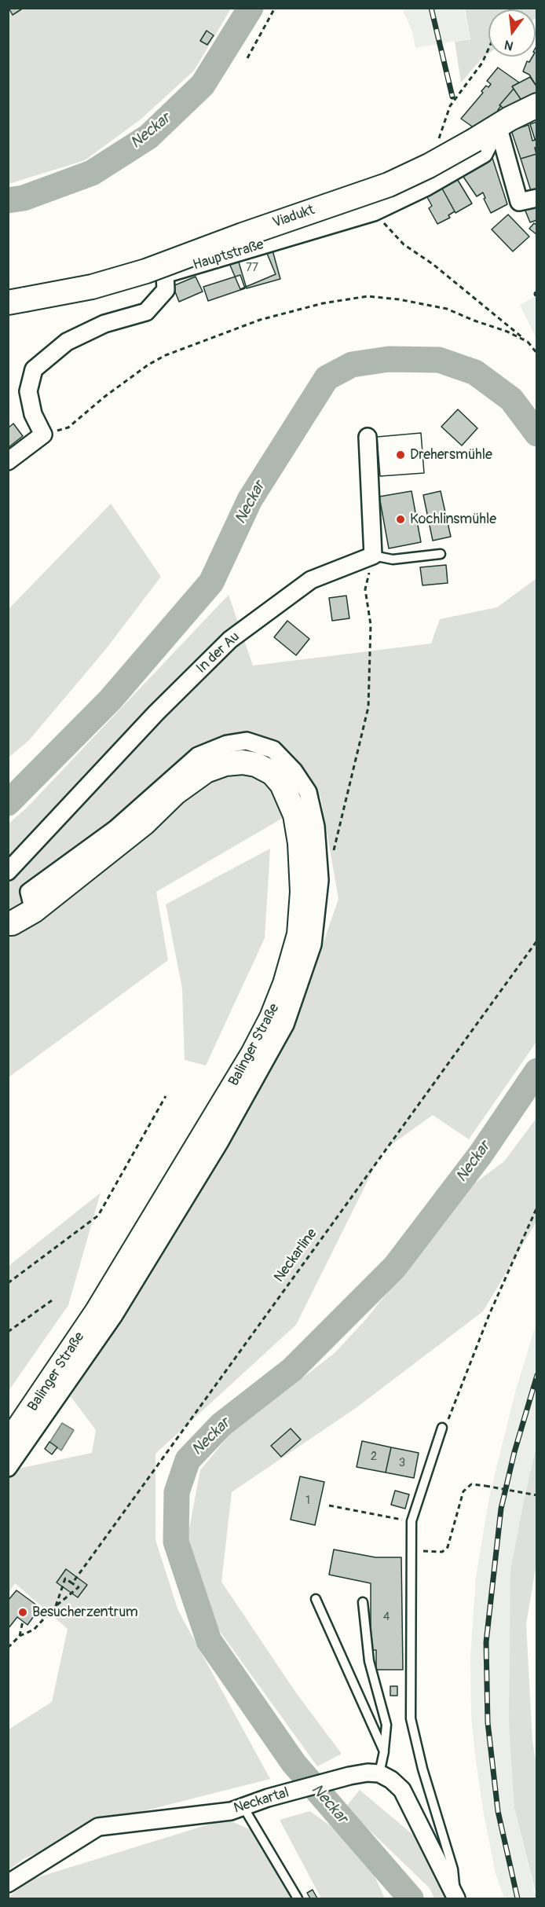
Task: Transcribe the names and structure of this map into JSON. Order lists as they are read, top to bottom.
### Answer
{
  "streets": {
    "main road": ["Viadukt", "Balinger Straße"],
    "street": ["Hauptstraße", "In der Au", "Neckartal"],
    "path": ["Neckarline"]
  },
  "crossings": [
    ["Viadukt", "Hauptstraße"]
  ],
  "water": ["Neckar"],
  "places": ["Drehersmühle", "Kochlinsmühle", "Besucherzentrum"],
  "house_numbers": [
    "77",
    "2",
    "3",
    "1",
    "4"
  ],
  "north": "bottom"
}
